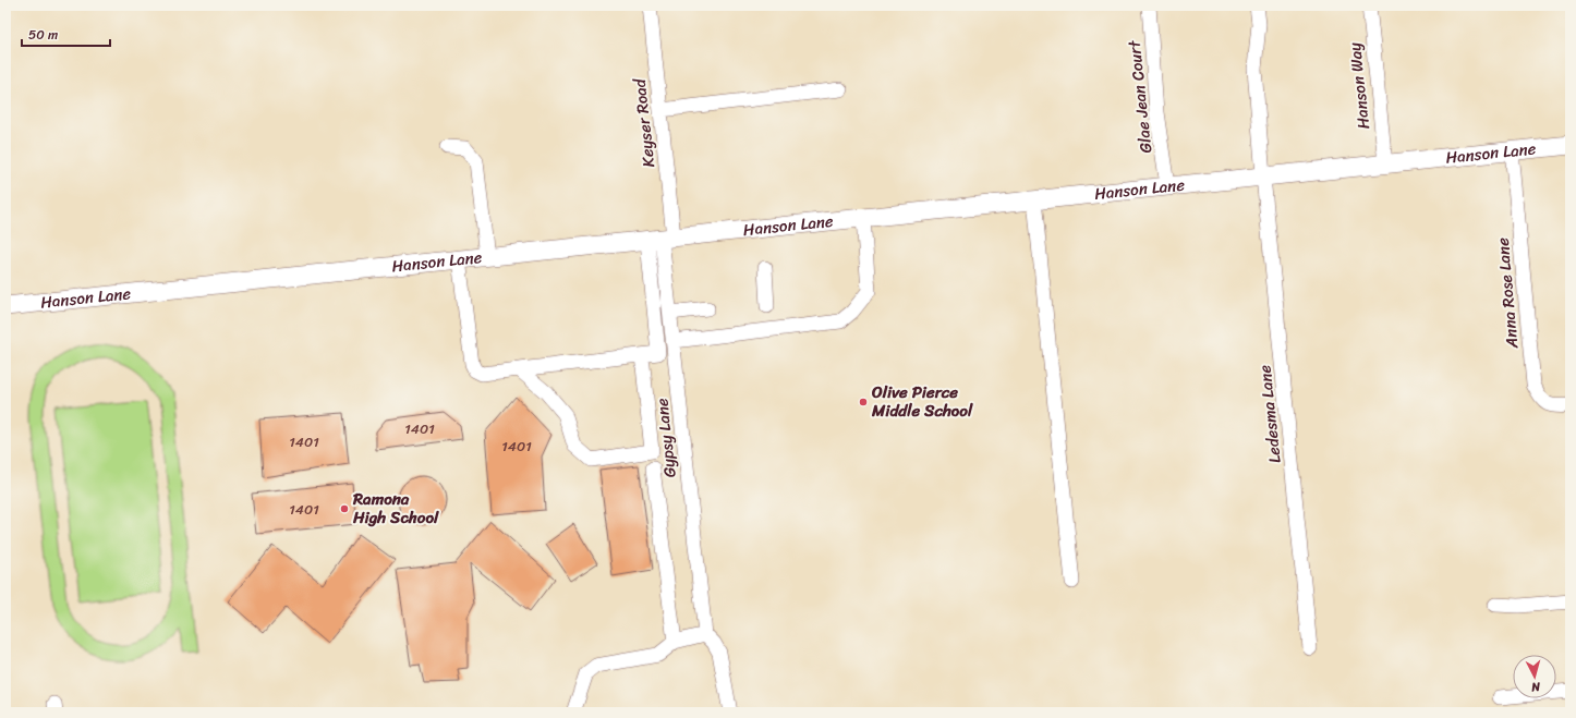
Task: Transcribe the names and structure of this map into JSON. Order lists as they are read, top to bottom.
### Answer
{
  "streets": {
    "main road": ["Hanson Lane"],
    "street": [
      "Hanson Way",
      "Glae Jean Court",
      "Keyser Road",
      "Anna Rose Lane",
      "Ledesma Lane",
      "Gypsy Lane"
    ]
  },
  "crossings": [
    ["Hanson Way", "Hanson Lane"],
    ["Glae Jean Court", "Hanson Lane"],
    ["Keyser Road", "Hanson Lane"],
    ["Keyser Road", "Gypsy Lane"],
    ["Hanson Lane", "Anna Rose Lane"],
    ["Hanson Lane", "Ledesma Lane"],
    ["Hanson Lane", "Gypsy Lane"]
  ],
  "places": ["Olive Pierce Middle School", "Ramona High School"],
  "house_numbers": [
    "1401",
    "1401",
    "1401",
    "1401"
  ],
  "scale_bar": "50 m",
  "north": "bottom"
}
